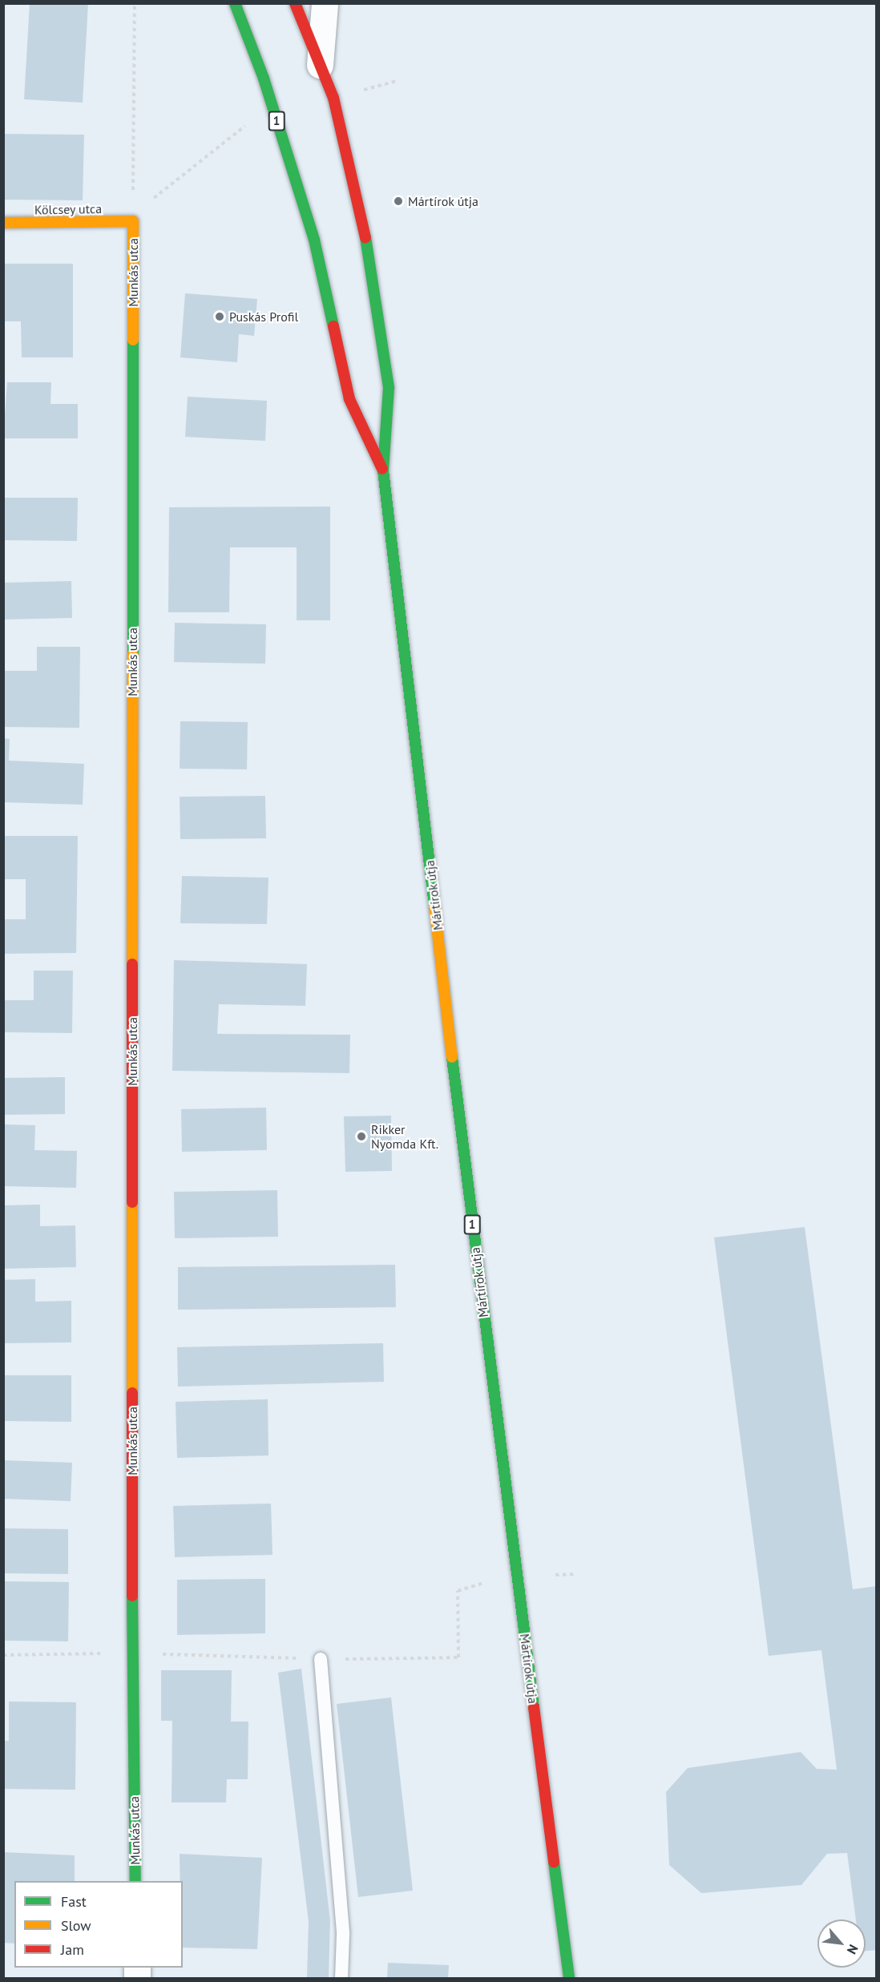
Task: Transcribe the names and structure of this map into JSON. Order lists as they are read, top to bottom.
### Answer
{
  "streets": {
    "main road": [
      "1",
      "Kölcsey utca",
      "Munkás utca",
      "Mártírok útja"
    ]
  },
  "crossings": [
    ["Kölcsey utca", "Munkás utca"]
  ],
  "places": ["Mártírok útja", "Puskás Profil", "Rikker Nyomda Kft."],
  "legend": ["Fast", "Slow", "Jam"],
  "north": "bottom right"
}
